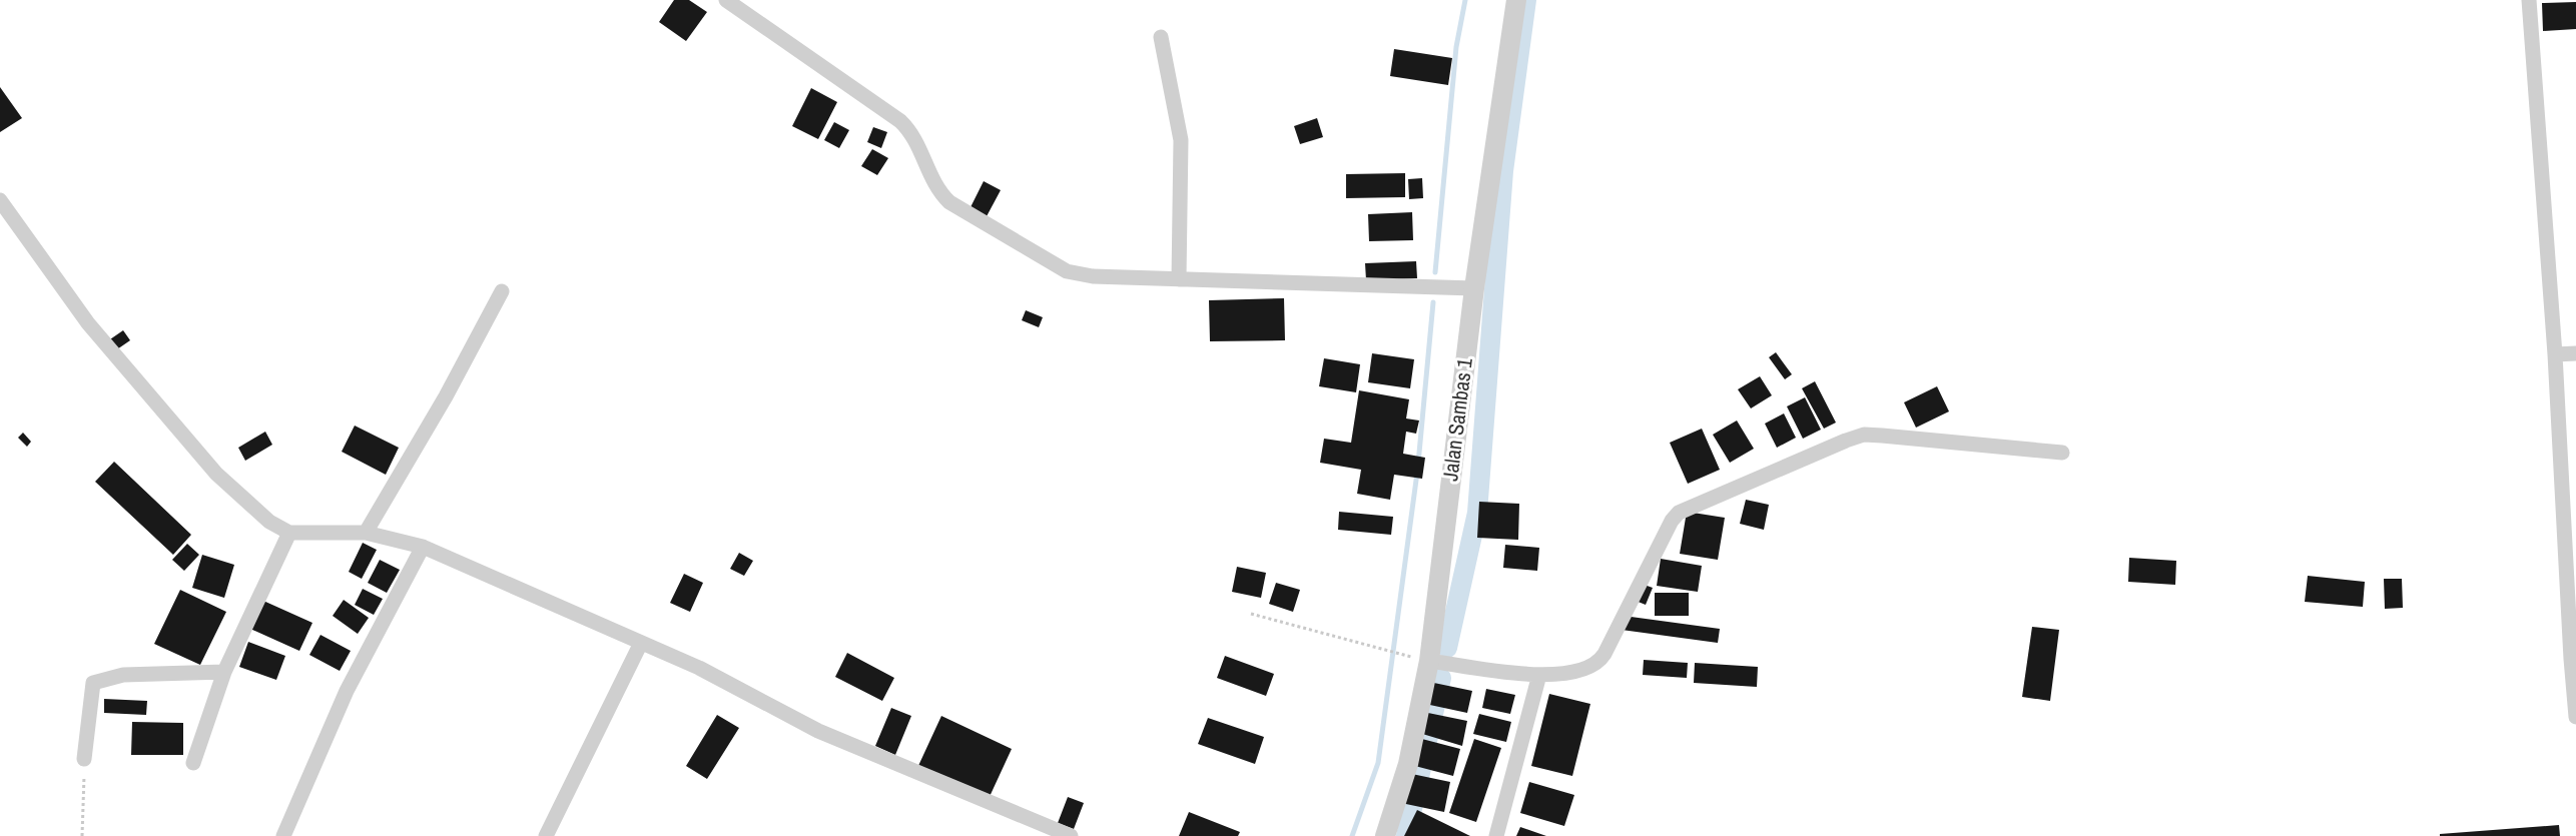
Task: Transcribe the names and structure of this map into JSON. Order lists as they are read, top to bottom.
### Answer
{
  "streets": {
    "street": ["Jalan Sambas 1"]
  }
}
